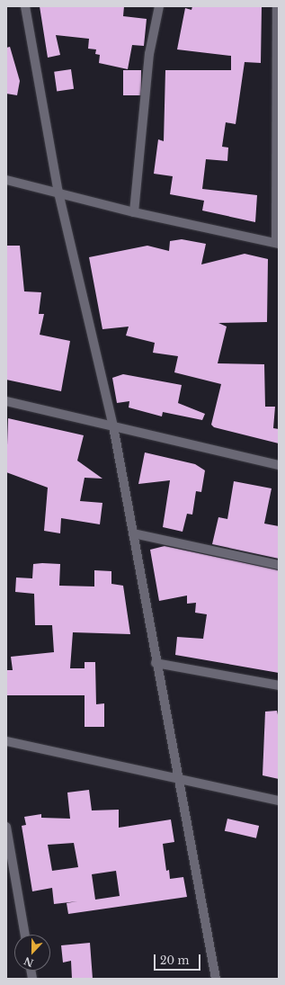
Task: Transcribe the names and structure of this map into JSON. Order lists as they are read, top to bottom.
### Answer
{
  "scale_bar": "20 m",
  "north": "bottom"
}
